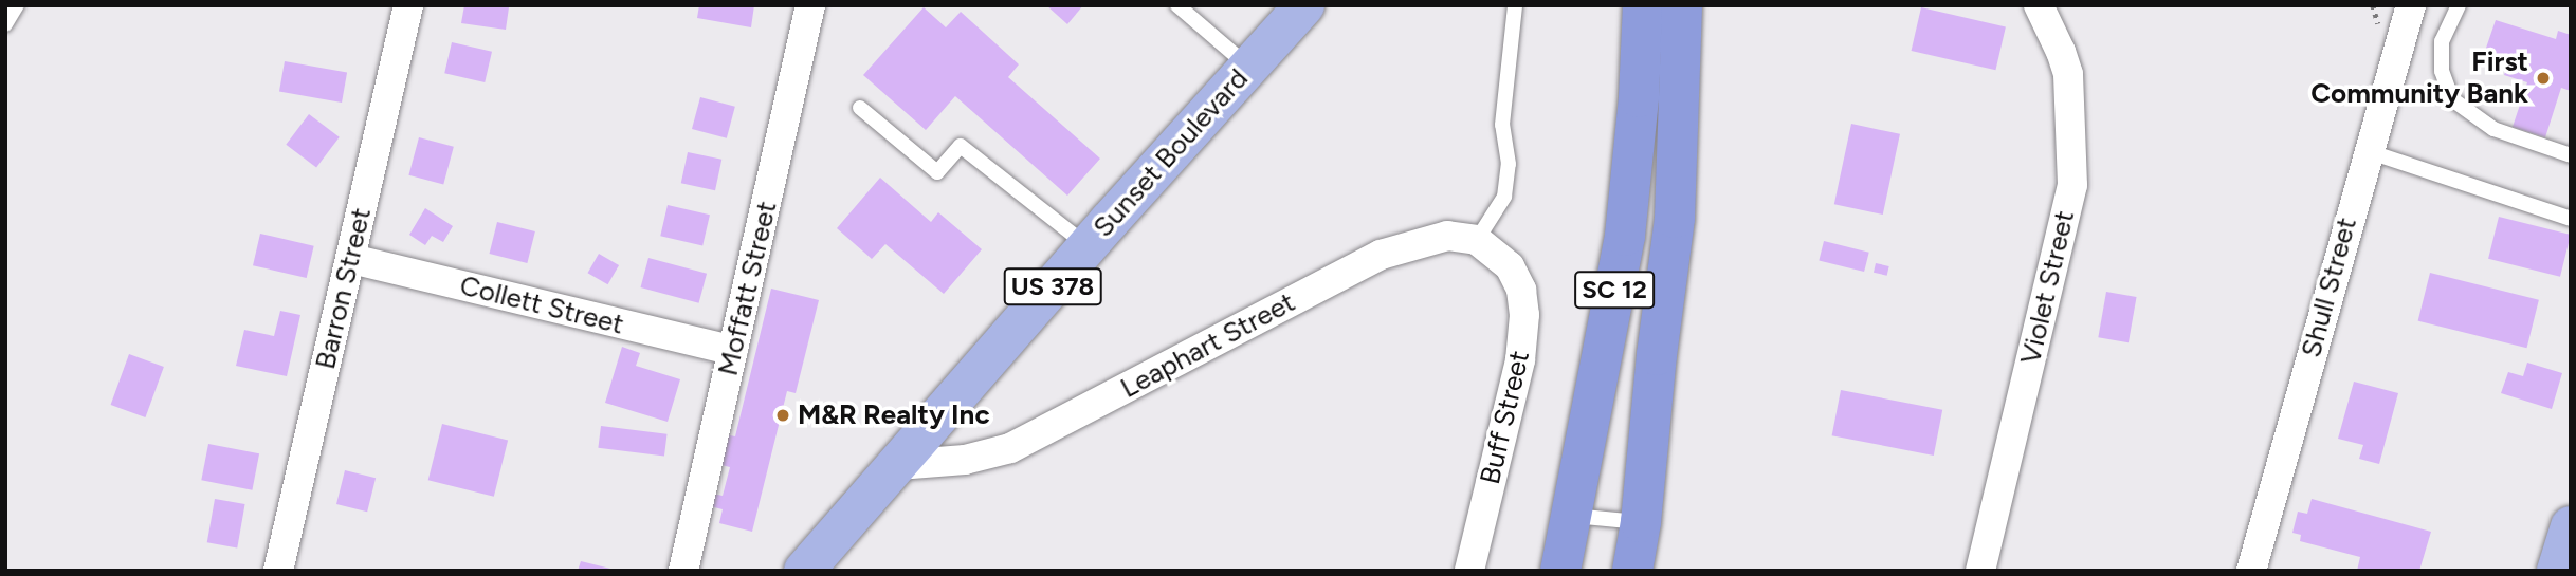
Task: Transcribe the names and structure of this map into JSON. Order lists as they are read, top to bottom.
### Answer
{
  "streets": {
    "highway": ["SC 12"],
    "main road": ["Sunset Boulevard", "US 378"],
    "street": [
      "Violet Street",
      "Shull Street",
      "Barron Street",
      "Moffatt Street",
      "Collett Street",
      "Leaphart Street",
      "Buff Street"
    ]
  },
  "crossings": [
    ["Sunset Boulevard", "Leaphart Street"],
    ["Barron Street", "Collett Street"],
    ["Moffatt Street", "Collett Street"],
    ["Leaphart Street", "Buff Street"]
  ],
  "places": ["First Community Bank", "M&R Realty Inc"]
}
